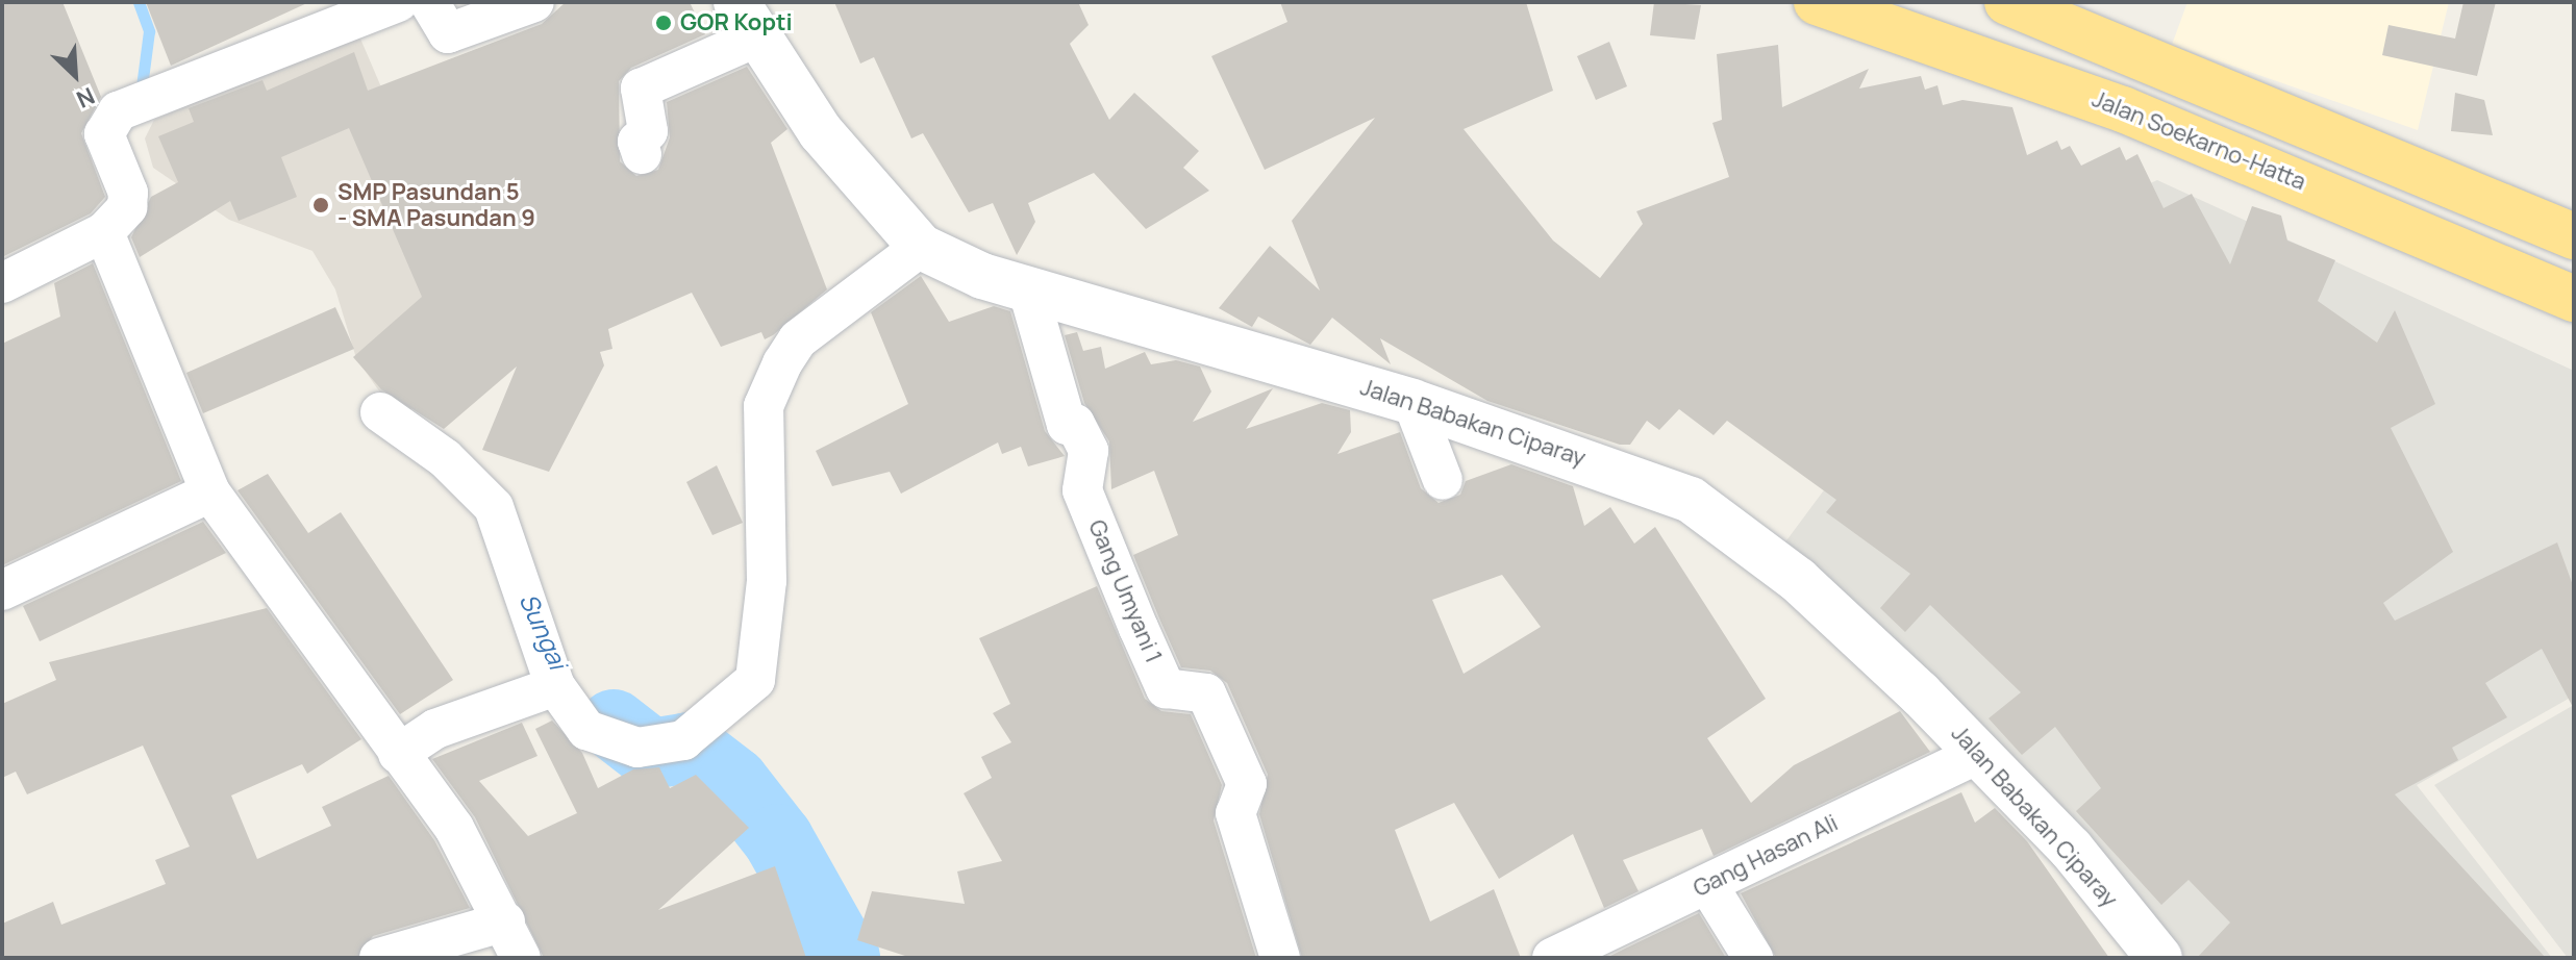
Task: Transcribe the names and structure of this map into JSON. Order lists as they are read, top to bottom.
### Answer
{
  "streets": {
    "highway": ["Jalan Soekarno-Hatta"],
    "street": ["Jalan Babakan Ciparay", "Gang Umyani 1", "Gang Hasan Ali"]
  },
  "crossings": [
    ["Jalan Babakan Ciparay", "Gang Umyani 1"],
    ["Jalan Babakan Ciparay", "Gang Hasan Ali"]
  ],
  "water": ["Sungai"],
  "places": ["GOR Kopti", "SMP Pasundan 5 - SMA Pasundan 9"],
  "north": "bottom right"
}
